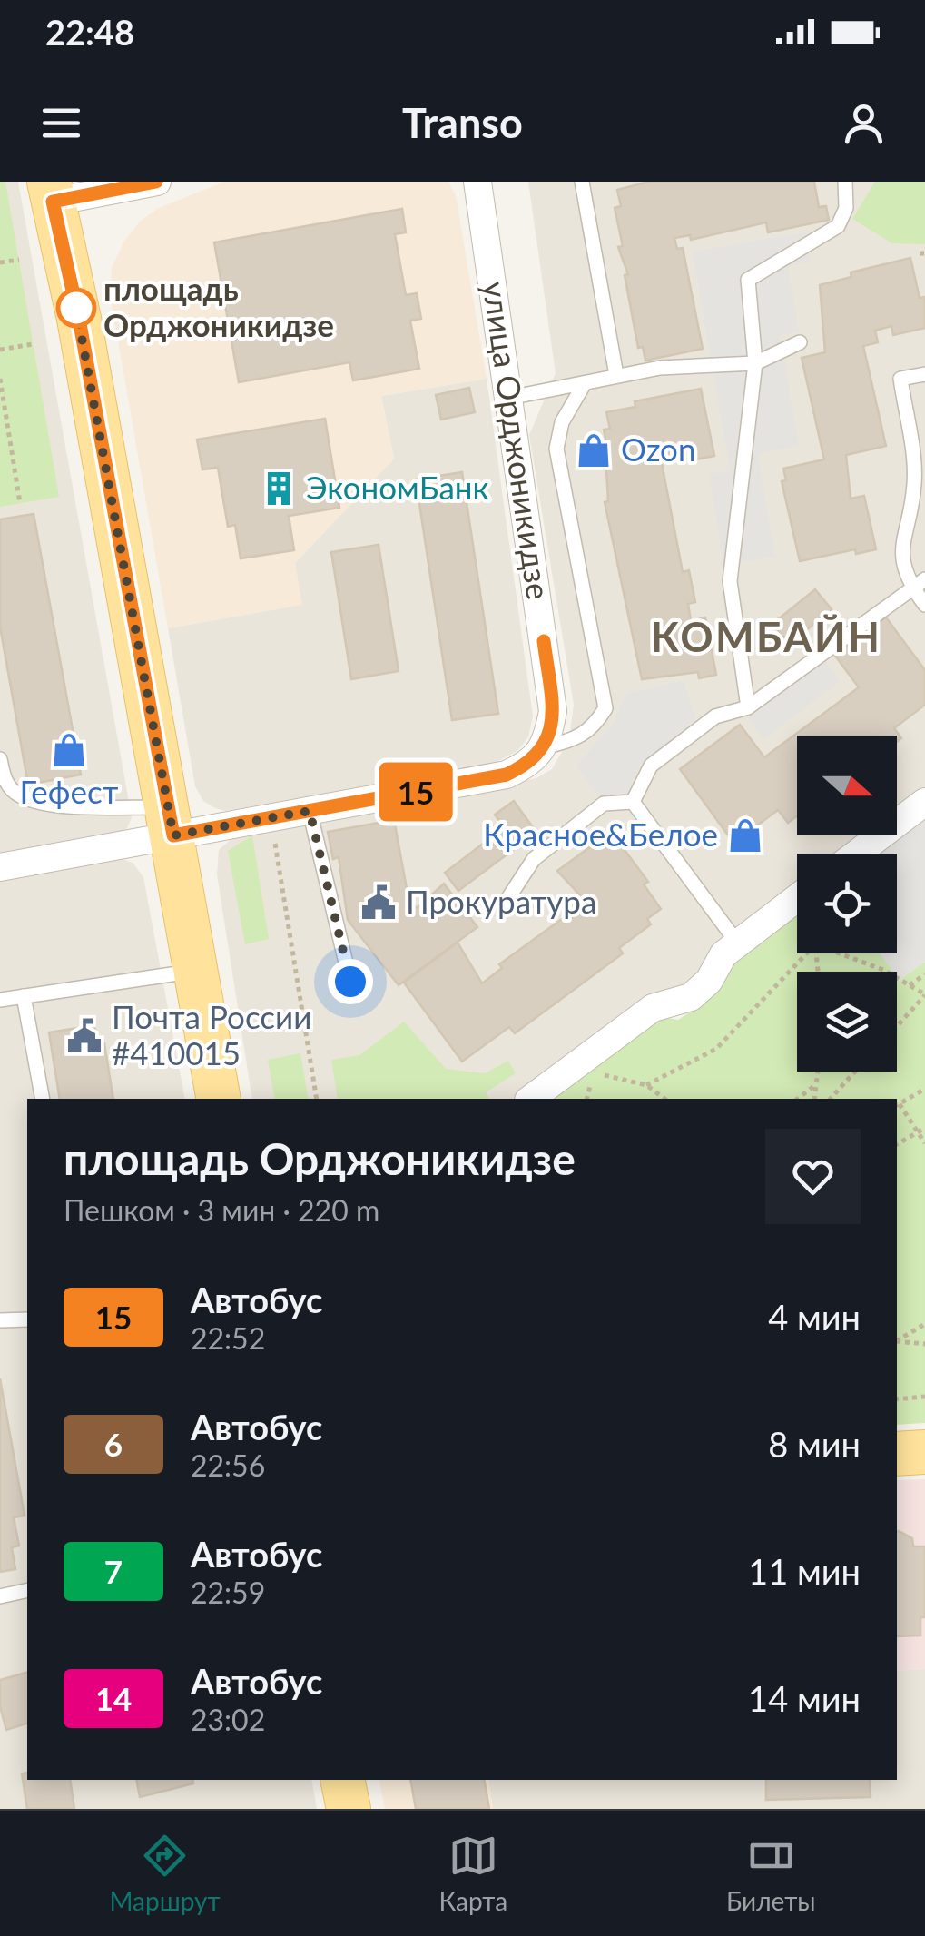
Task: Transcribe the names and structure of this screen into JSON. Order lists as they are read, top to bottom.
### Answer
{
  "streets": {
    "street": ["улица Орджоникидзе"]
  },
  "districts": ["КОМБАЙН"],
  "places": {
    "other": ["площадь Орджоникидзе"],
    "shop": ["Ozon", "Гефест", "Красное&Белое"],
    "building": ["ЭкономБанк"],
    "public building": ["Прокуратура", "Почта России #410015"]
  },
  "lines": ["bus line 15"],
  "north": "right",
  "page": {
    "status": "22:48",
    "header": "Transo",
    "on_map": "15",
    "heading": ["площадь Орджоникидзе", "Пешком · 3 мин · 220 m"],
    "list": [
      {
        "mark": "15",
        "name": "Автобус",
        "note": "22:52",
        "value": "4 мин"
      },
      {
        "mark": "6",
        "name": "Автобус",
        "note": "22:56",
        "value": "8 мин"
      },
      {
        "mark": "7",
        "name": "Автобус",
        "note": "22:59",
        "value": "11 мин"
      },
      {
        "mark": "14",
        "name": "Автобус",
        "note": "23:02",
        "value": "14 мин"
      }
    ],
    "tabs": ["Маршрут", "Карта", "Билеты"]
  }
}
